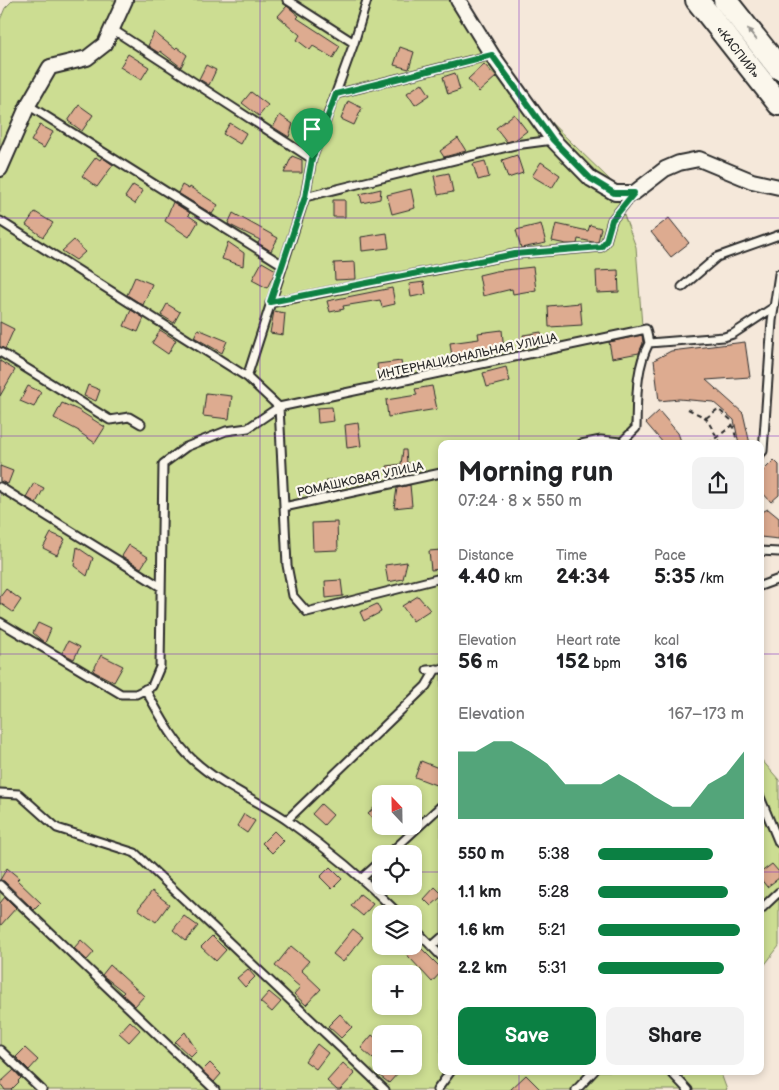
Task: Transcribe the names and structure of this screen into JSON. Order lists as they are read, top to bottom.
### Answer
{
  "streets": {
    "highway": ["«КАСПИЙ»"],
    "lane": ["ИНТЕРНАЦИОНАЛЬНАЯ УЛИЦА", "РОМАШКОВАЯ УЛИЦА"]
  },
  "north": "top",
  "page": {
    "heading": ["Morning run", "07:24 · 8 × 550 m"],
    "stats": [
      ["Distance", "4.40 km"],
      ["Time", "24:34"],
      ["Pace", "5:35 /km"],
      ["Elevation", "56 m"],
      ["Heart rate", "152 bpm"],
      ["kcal", "316"]
    ],
    "chart": ["Elevation", "167–173 m"],
    "map_buttons": ["+", "−"],
    "list": [
      {
        "name": "550 m",
        "note": "5:38"
      },
      {
        "name": "1.1 km",
        "note": "5:28"
      },
      {
        "name": "1.6 km",
        "note": "5:21"
      },
      {
        "name": "2.2 km",
        "note": "5:31"
      }
    ],
    "buttons": ["Save", "Share"]
  }
}
